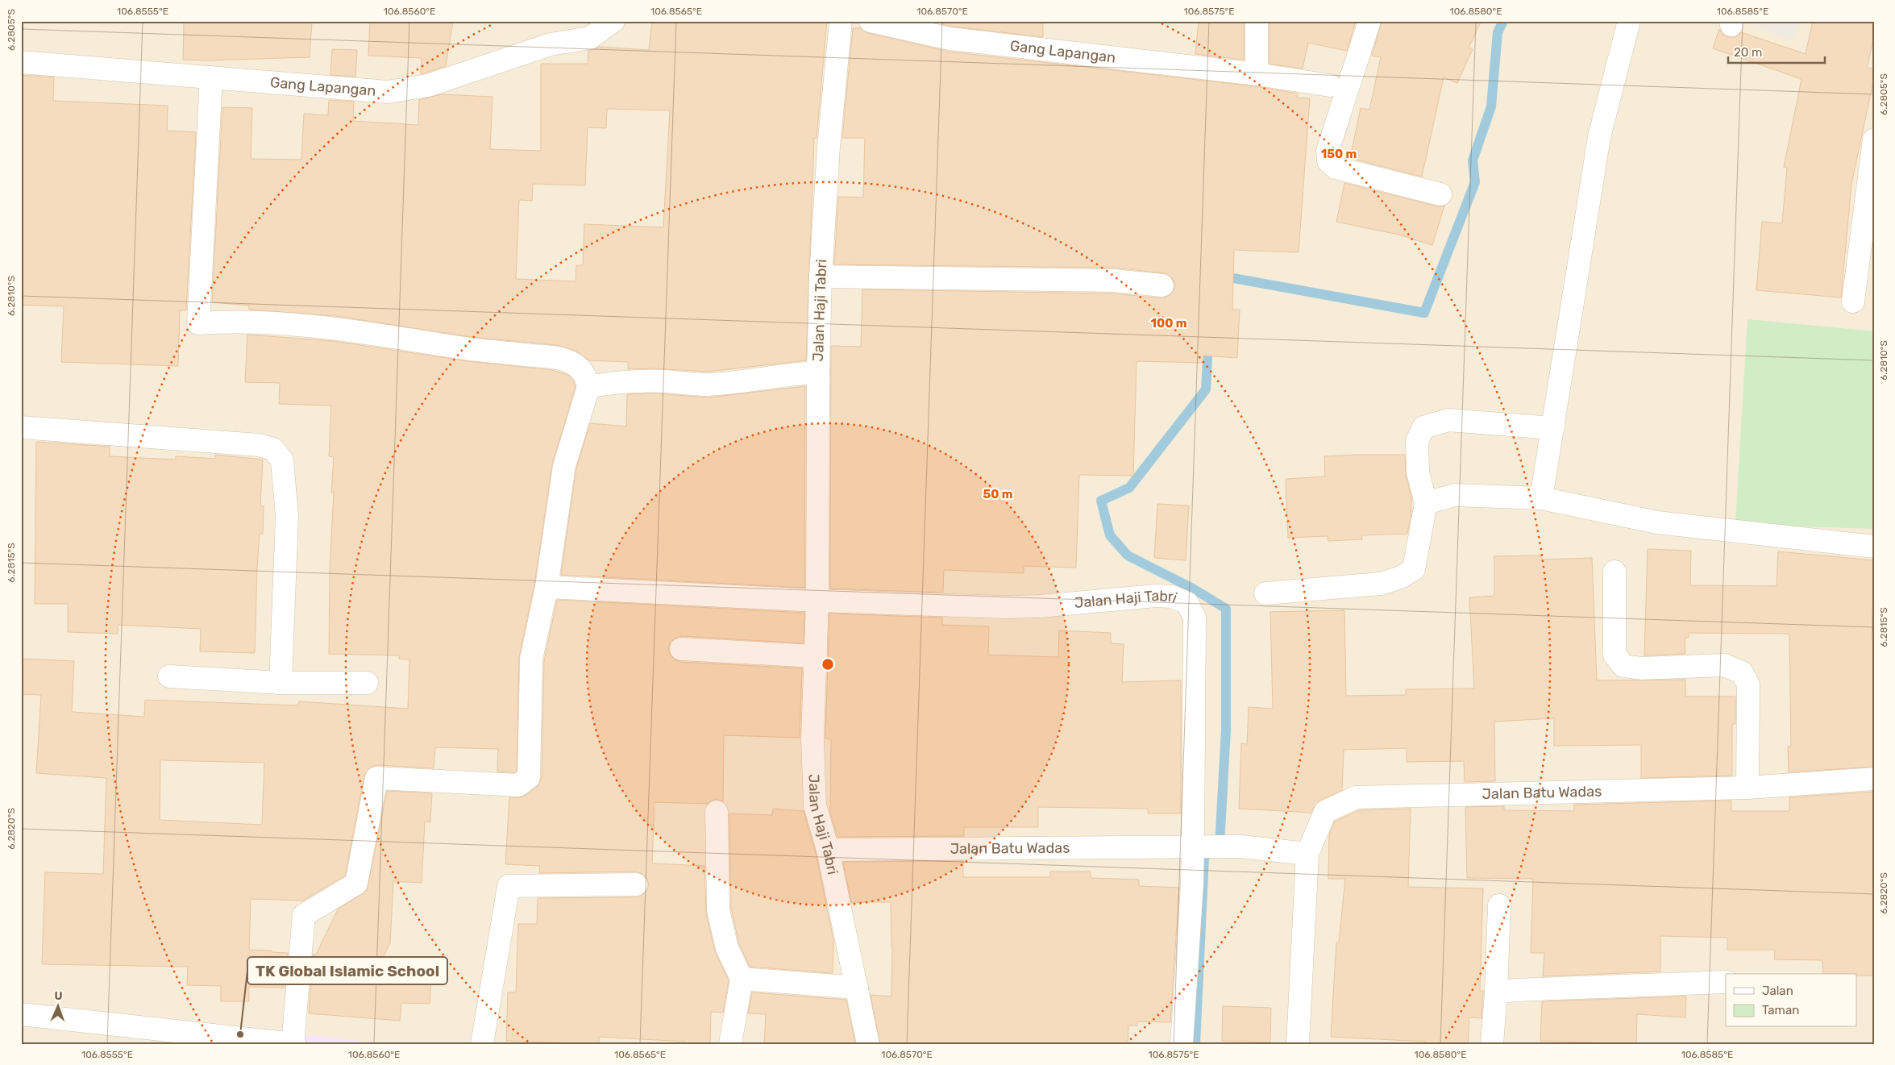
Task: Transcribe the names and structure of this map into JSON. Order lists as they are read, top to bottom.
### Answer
{
  "streets": {
    "street": ["Gang Lapangan", "Jalan Haji Tabri", "Jalan Batu Wadas"]
  },
  "crossings": [
    ["Jalan Haji Tabri", "Jalan Batu Wadas"]
  ],
  "places": ["TK Global Islamic School"],
  "legend": ["Jalan", "Taman"],
  "scale_bar": "20 m",
  "north": "top",
  "coordinates": [
    "106.8555°E",
    "106.8560°E",
    "106.8565°E",
    "106.8570°E",
    "106.8575°E",
    "106.8580°E",
    "106.8585°E",
    "6.2805°S",
    "6.2810°S",
    "6.2815°S",
    "6.2820°S"
  ],
  "rings": ["150 m", "100 m", "50 m"]
}
